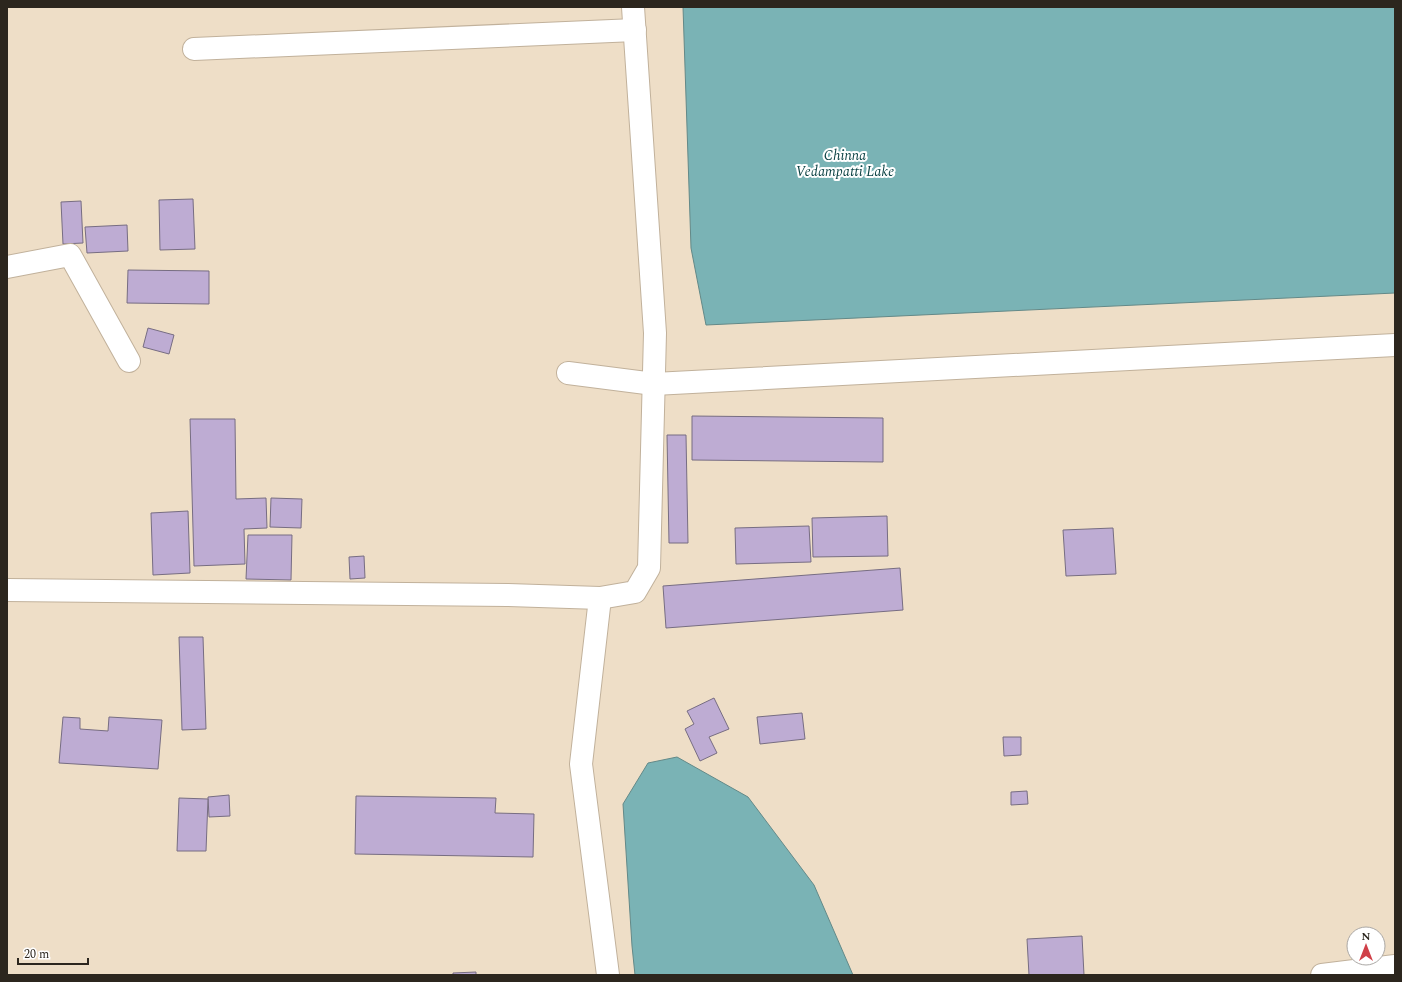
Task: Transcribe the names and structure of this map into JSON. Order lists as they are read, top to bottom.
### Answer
{
  "water": ["Chinna Vedampatti Lake"],
  "scale_bar": "20 m",
  "north": "top"
}
